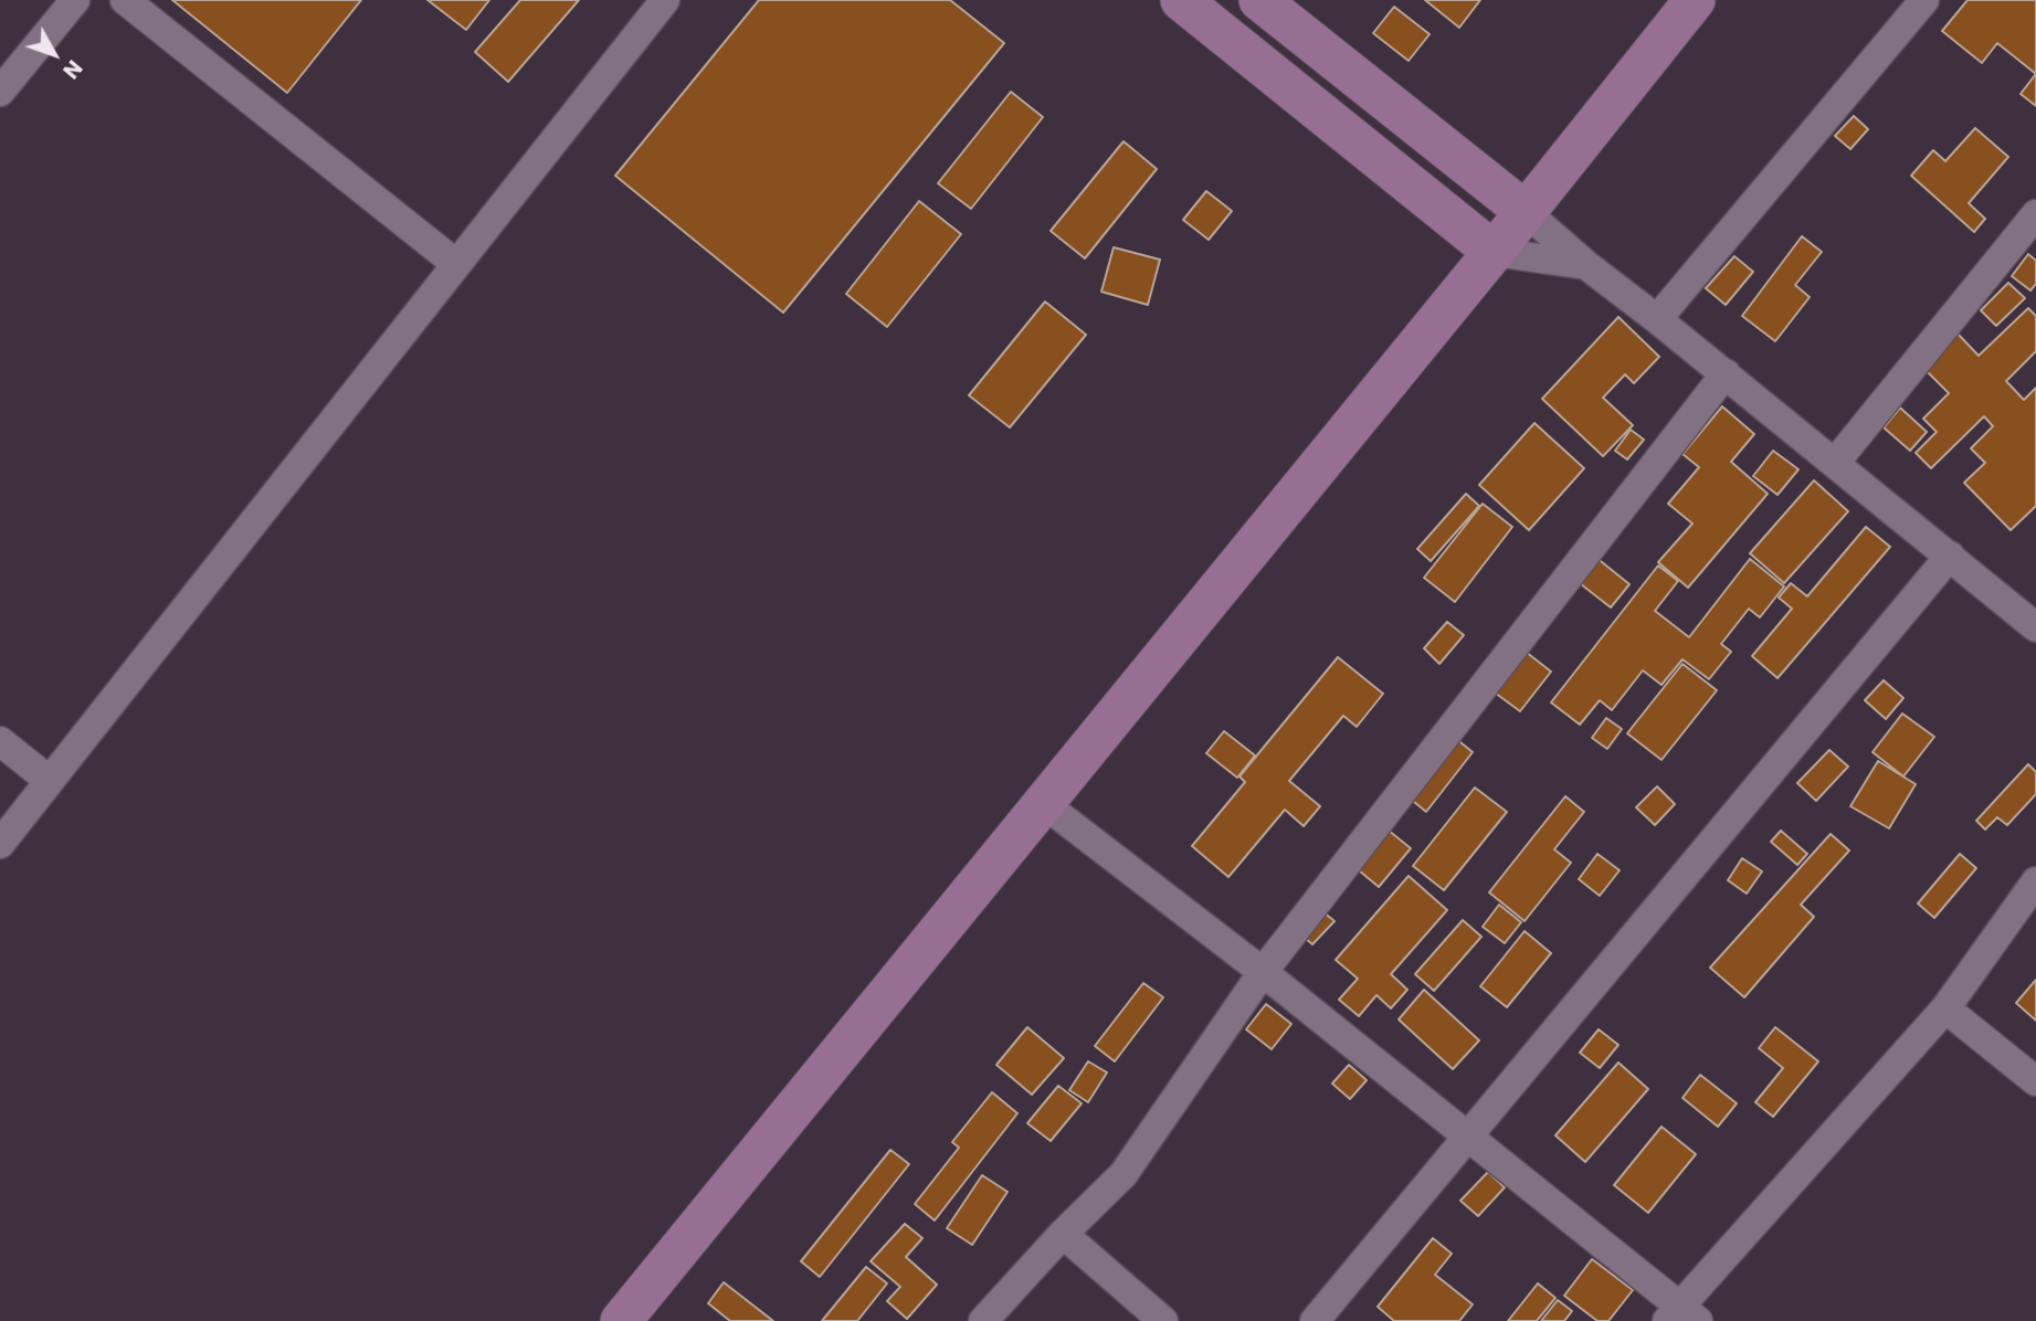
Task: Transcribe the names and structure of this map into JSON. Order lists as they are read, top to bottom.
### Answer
{
  "north": "bottom right"
}
